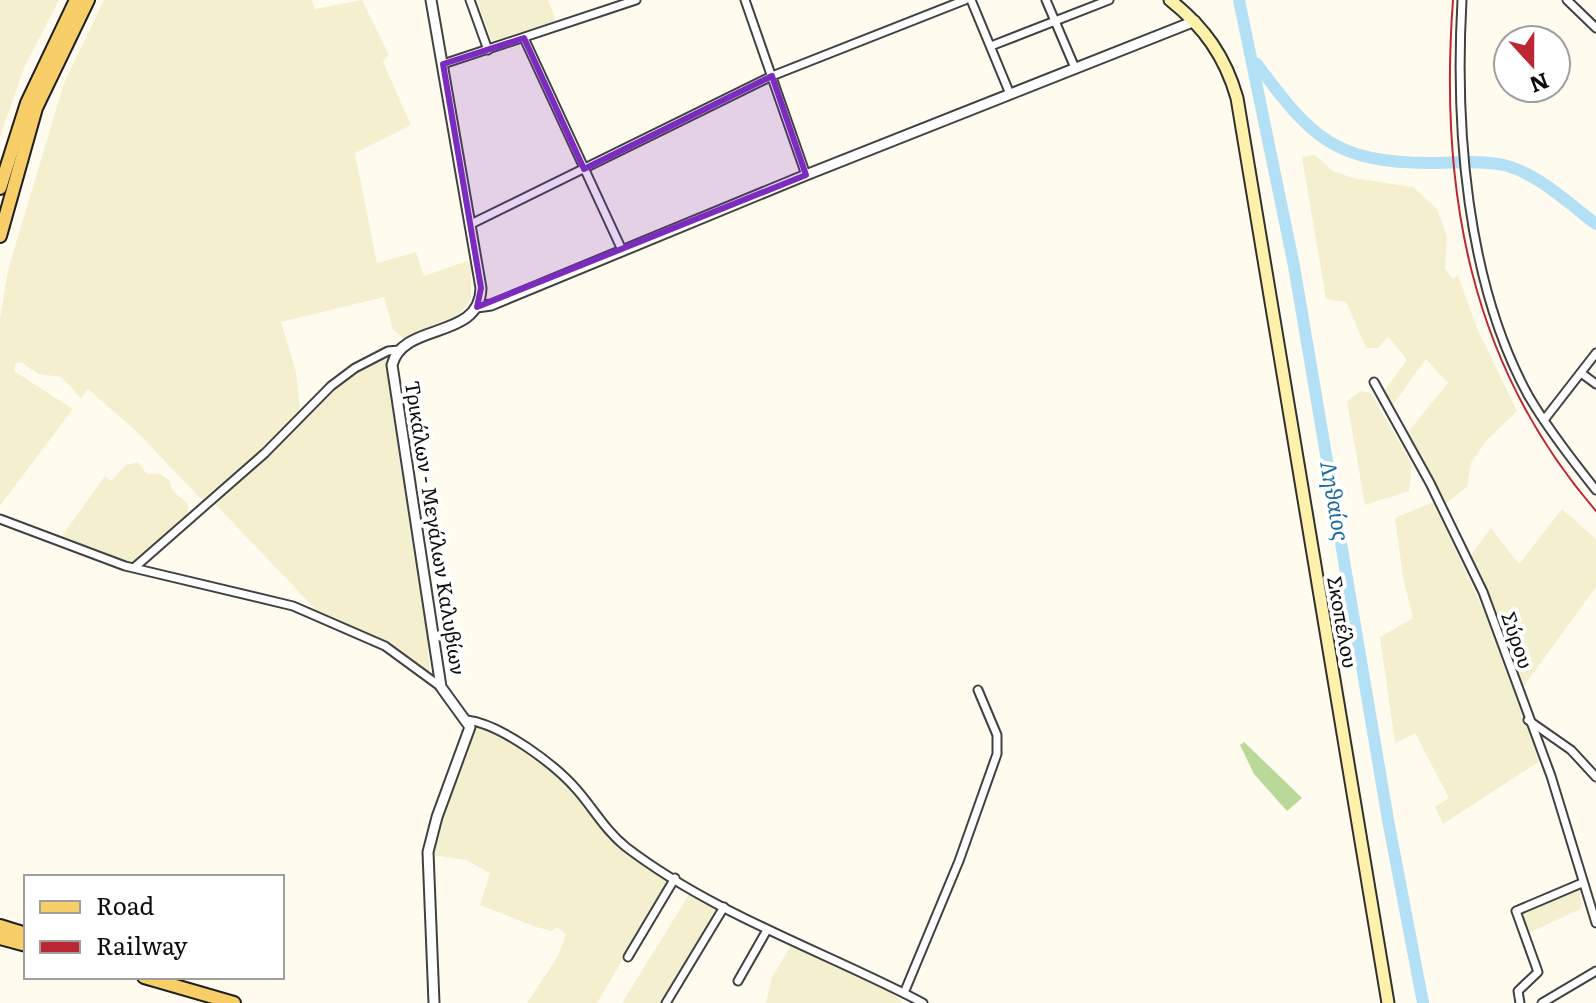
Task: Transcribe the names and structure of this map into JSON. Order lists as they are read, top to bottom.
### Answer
{
  "streets": {
    "main road": ["Σκοπέλου"],
    "street": ["Τρικάλων - Μεγάλων Καλυβίων", "Σύρου"]
  },
  "water": ["Ληθαίος"],
  "legend": ["Road", "Railway"],
  "north": "bottom"
}
